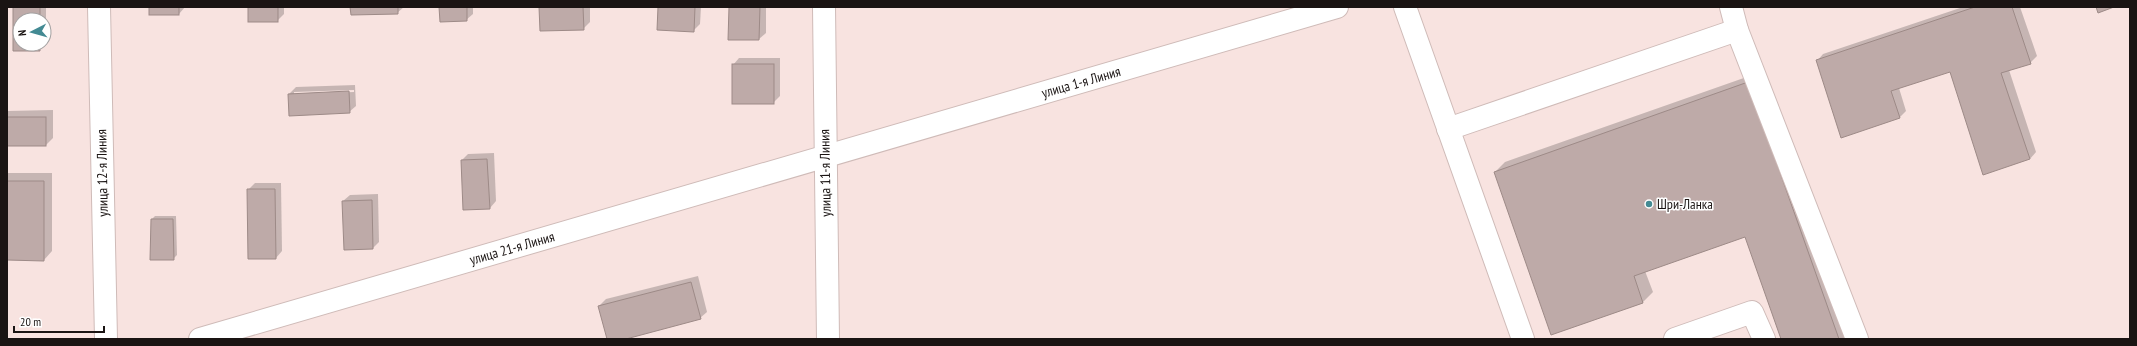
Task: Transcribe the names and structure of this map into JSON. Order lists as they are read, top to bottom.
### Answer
{
  "streets": {
    "main road": [
      "улица 1-я Линия",
      "улица 12-я Линия",
      "улица 11-я Линия",
      "улица 21-я Линия"
    ]
  },
  "crossings": [
    ["улица 1-я Линия", "улица 11-я Линия"],
    ["улица 1-я Линия", "улица 21-я Линия"],
    ["улица 11-я Линия", "улица 21-я Линия"]
  ],
  "places": ["Шри-Ланка"],
  "scale_bar": "20 m",
  "north": "left"
}
